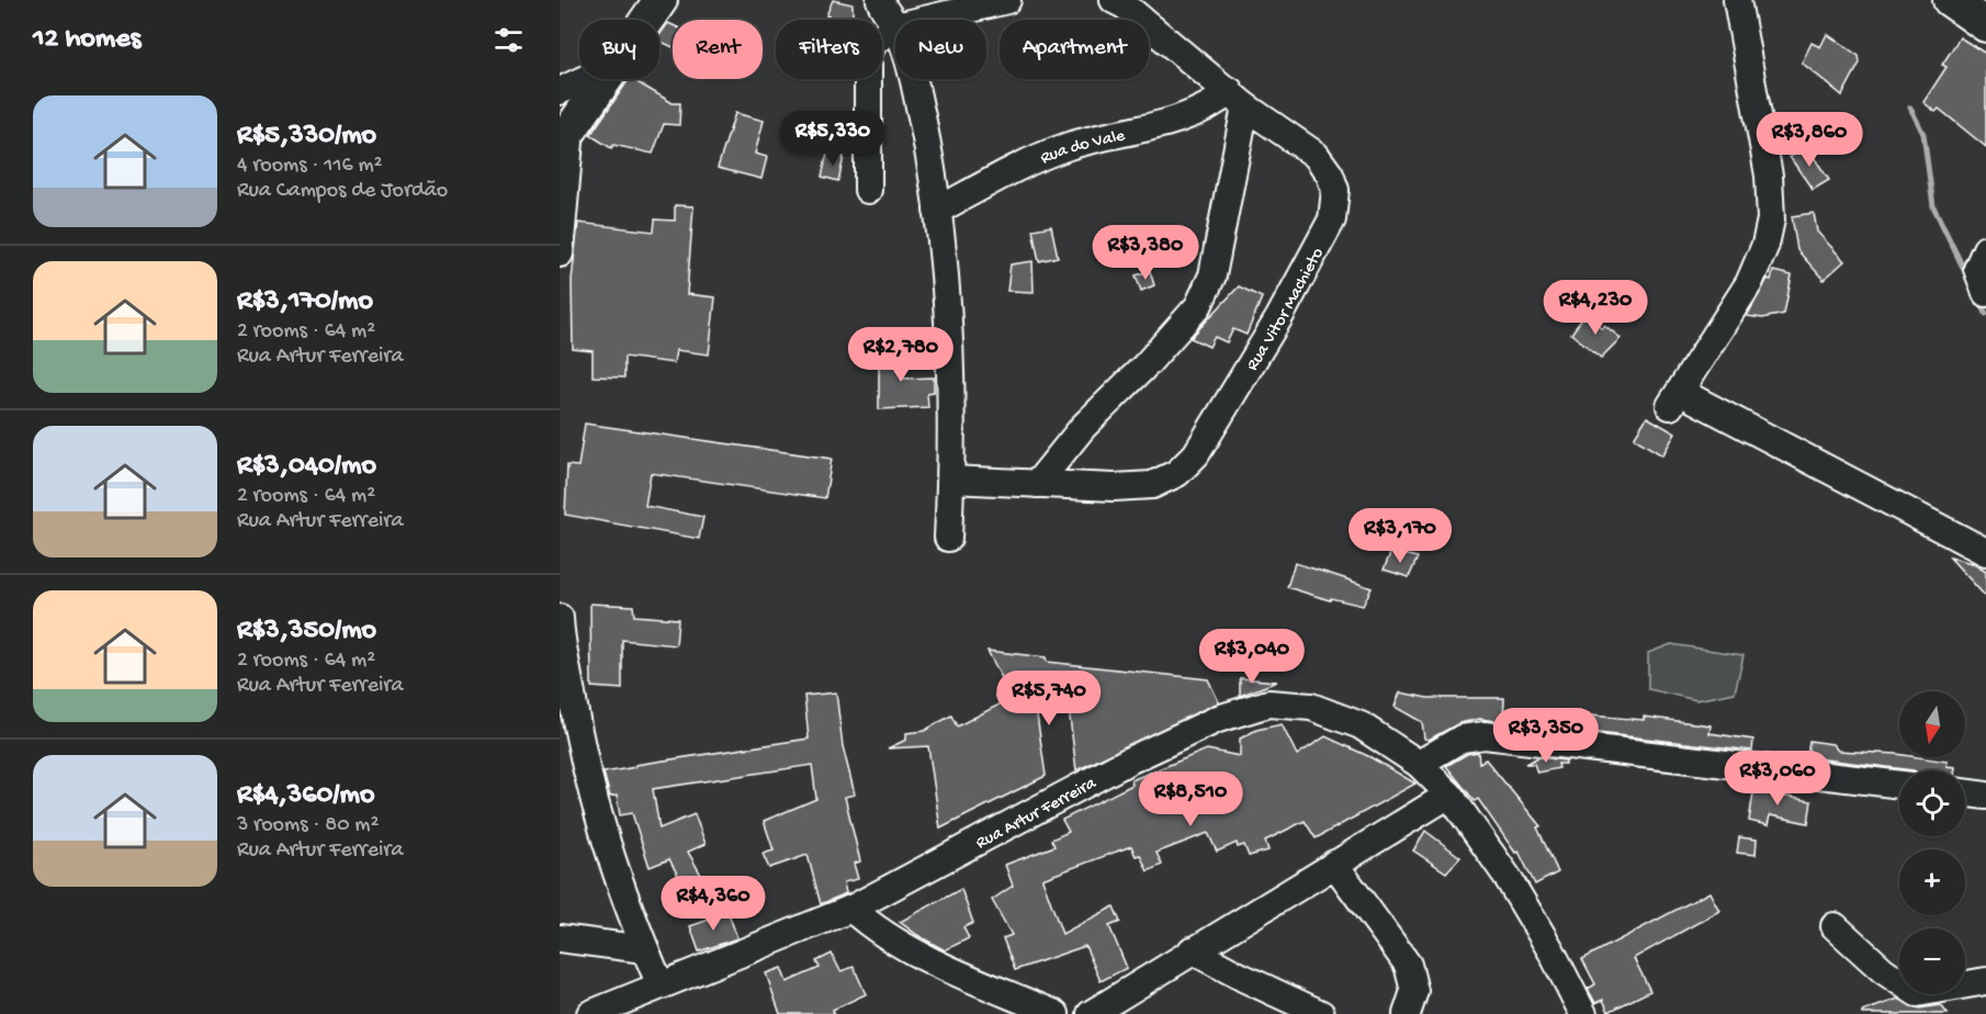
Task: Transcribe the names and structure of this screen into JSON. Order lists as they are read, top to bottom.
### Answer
{
  "streets": {
    "street": ["Rua do Vale", "Rua Vitor Machieto", "Rua Artur Ferreira"]
  },
  "crossings": [
    ["Rua do Vale", "Rua Vitor Machieto"]
  ],
  "north": "bottom",
  "page": {
    "heading": "12 homes",
    "chip": [
      "Buy",
      "Rent",
      "Filters",
      "New",
      "Apartment"
    ],
    "list": [
      {
        "name": "R$5,330/mo",
        "note": "4 rooms · 116 m² · Rua Campos de Jordão"
      },
      {
        "name": "R$3,170/mo",
        "note": "2 rooms · 64 m² · Rua Artur Ferreira"
      },
      {
        "name": "R$3,040/mo",
        "note": "2 rooms · 64 m² · Rua Artur Ferreira"
      },
      {
        "name": "R$3,350/mo",
        "note": "2 rooms · 64 m² · Rua Artur Ferreira"
      },
      {
        "name": "R$4,360/mo",
        "note": "3 rooms · 80 m² · Rua Artur Ferreira"
      }
    ],
    "price": [
      "R$5,330",
      "R$3,860",
      "R$3,380",
      "R$4,230",
      "R$2,780",
      "R$3,170",
      "R$3,040",
      "R$5,740",
      "R$3,350",
      "R$3,060",
      "R$8,510",
      "R$4,360"
    ],
    "map_buttons": ["+", "−"]
  }
}
